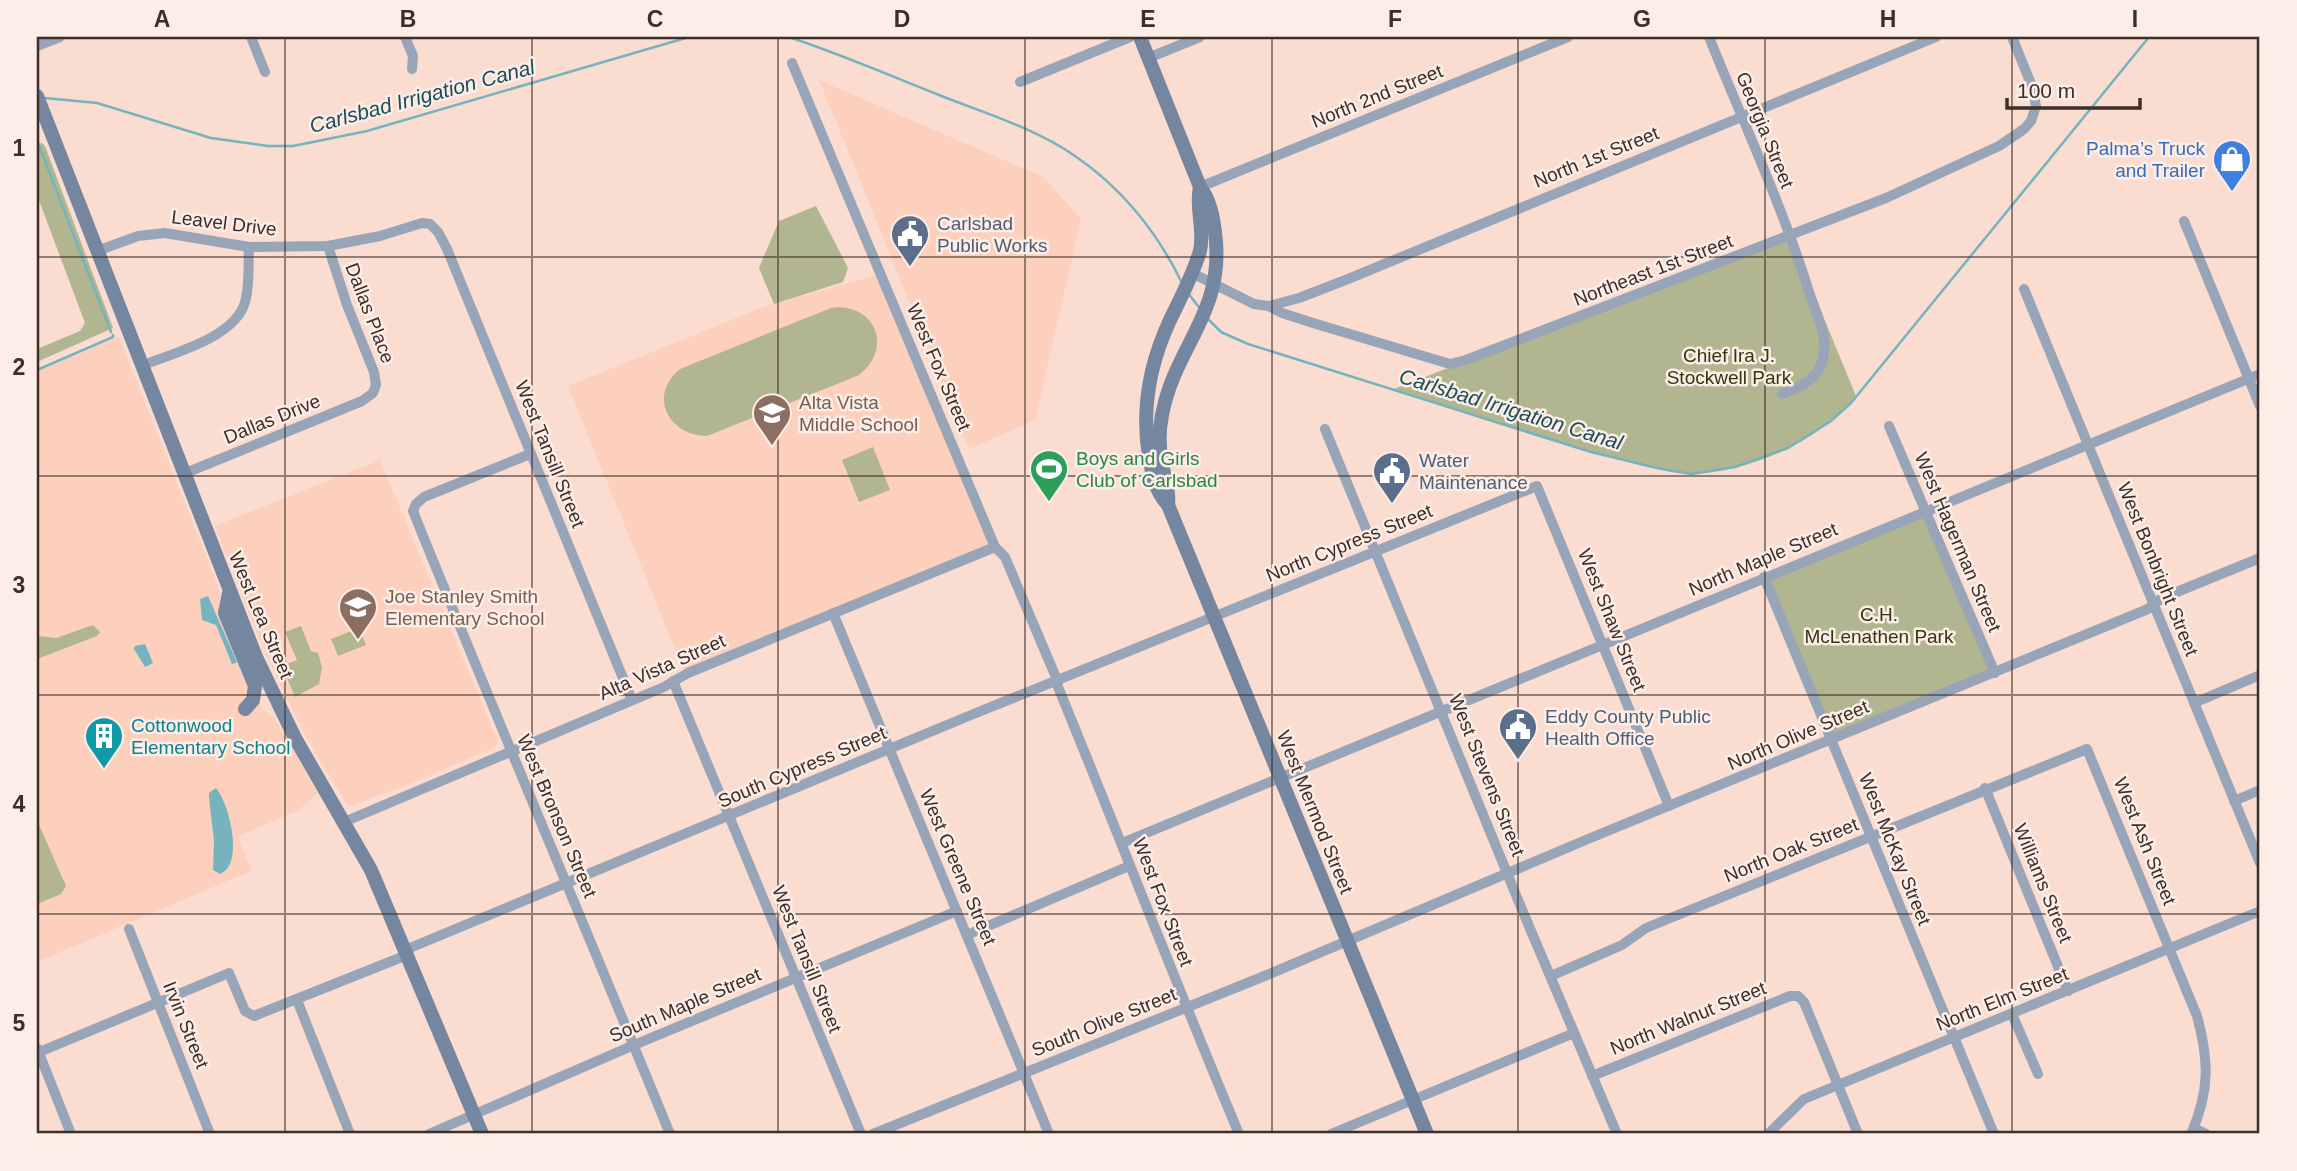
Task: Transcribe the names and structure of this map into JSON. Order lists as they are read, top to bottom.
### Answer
{
  "streets": {
    "street": [
      "North 2nd Street",
      "Georgia Street",
      "North 1st Street",
      "Leavel Drive",
      "Northeast 1st Street",
      "Dallas Place",
      "West Fox Street",
      "Dallas Drive",
      "West Tansill Street",
      "West Hagerman Street",
      "North Cypress Street",
      "North Maple Street",
      "West Bonbright Street",
      "West Lea Street",
      "West Shaw Street",
      "Alta Vista Street",
      "North Olive Street",
      "South Cypress Street",
      "West Stevens Street",
      "West Mermod Street",
      "West Bronson Street",
      "West Ash Street",
      "West McKay Street",
      "North Oak Street",
      "West Greene Street",
      "Williams Street",
      "North Elm Street",
      "South Maple Street",
      "North Walnut Street",
      "South Olive Street",
      "Irvin Street"
    ]
  },
  "crossings": [
    ["Georgia Street", "North 1st Street"],
    ["Georgia Street", "Northeast 1st Street"],
    ["North 1st Street", "Northeast 1st Street"],
    ["Leavel Drive", "Dallas Place"],
    ["Leavel Drive", "West Tansill Street"],
    ["Leavel Drive", "West Lea Street"],
    ["Dallas Place", "Dallas Drive"],
    ["West Fox Street", "Alta Vista Street"],
    ["West Fox Street", "South Cypress Street"],
    ["West Fox Street", "South Olive Street"],
    ["Dallas Drive", "West Lea Street"],
    ["West Tansill Street", "Alta Vista Street"],
    ["West Tansill Street", "South Cypress Street"],
    ["West Tansill Street", "West Bronson Street"],
    ["West Tansill Street", "South Maple Street"],
    ["West Hagerman Street", "North Maple Street"],
    ["West Hagerman Street", "North Olive Street"],
    ["North Cypress Street", "West Shaw Street"],
    ["North Cypress Street", "South Cypress Street"],
    ["North Cypress Street", "West Stevens Street"],
    ["North Cypress Street", "West Mermod Street"],
    ["North Maple Street", "West Bonbright Street"],
    ["North Maple Street", "West Shaw Street"],
    ["North Maple Street", "West Stevens Street"],
    ["North Maple Street", "West Mermod Street"],
    ["North Maple Street", "West McKay Street"],
    ["West Bonbright Street", "North Olive Street"],
    ["West Lea Street", "Alta Vista Street"],
    ["West Lea Street", "South Cypress Street"],
    ["West Lea Street", "South Maple Street"],
    ["West Shaw Street", "North Olive Street"],
    ["Alta Vista Street", "West Bronson Street"],
    ["Alta Vista Street", "West Greene Street"],
    ["North Olive Street", "West Stevens Street"],
    ["North Olive Street", "West Mermod Street"],
    ["North Olive Street", "West McKay Street"],
    ["North Olive Street", "South Olive Street"],
    ["South Cypress Street", "West Mermod Street"],
    ["South Cypress Street", "West Bronson Street"],
    ["South Cypress Street", "West Greene Street"],
    ["South Cypress Street", "Irvin Street"],
    ["West Stevens Street", "North Oak Street"],
    ["West Stevens Street", "North Walnut Street"],
    ["West Mermod Street", "South Olive Street"],
    ["West Bronson Street", "South Maple Street"],
    ["West Ash Street", "North Oak Street"],
    ["West Ash Street", "North Elm Street"],
    ["West McKay Street", "North Oak Street"],
    ["West McKay Street", "North Elm Street"],
    ["North Oak Street", "Williams Street"],
    ["West Greene Street", "South Maple Street"],
    ["West Greene Street", "South Olive Street"],
    ["Williams Street", "North Elm Street"],
    ["North Elm Street", "North Walnut Street"]
  ],
  "water": ["Carlsbad Irrigation Canal"],
  "parks": ["Chief Ira J. Stockwell Park", "C.H. McLenathen Park"],
  "places": {
    "shop": ["Palma’s Truck and Trailer"],
    "public building": ["Carlsbad Public Works", "Water Maintenance", "Eddy County Public Health Office"],
    "school or university": ["Alta Vista Middle School", "Joe Stanley Smith Elementary School"],
    "sports": ["Boys and Girls Club of Carlsbad"],
    "building": ["Cottonwood Elementary School"]
  },
  "scale_bar": "100 m",
  "grid": {
    "columns": [
      "A",
      "B",
      "C",
      "D",
      "E",
      "F",
      "G",
      "H",
      "I"
    ],
    "rows": [
      "1",
      "2",
      "3",
      "4",
      "5"
    ]
  }
}
